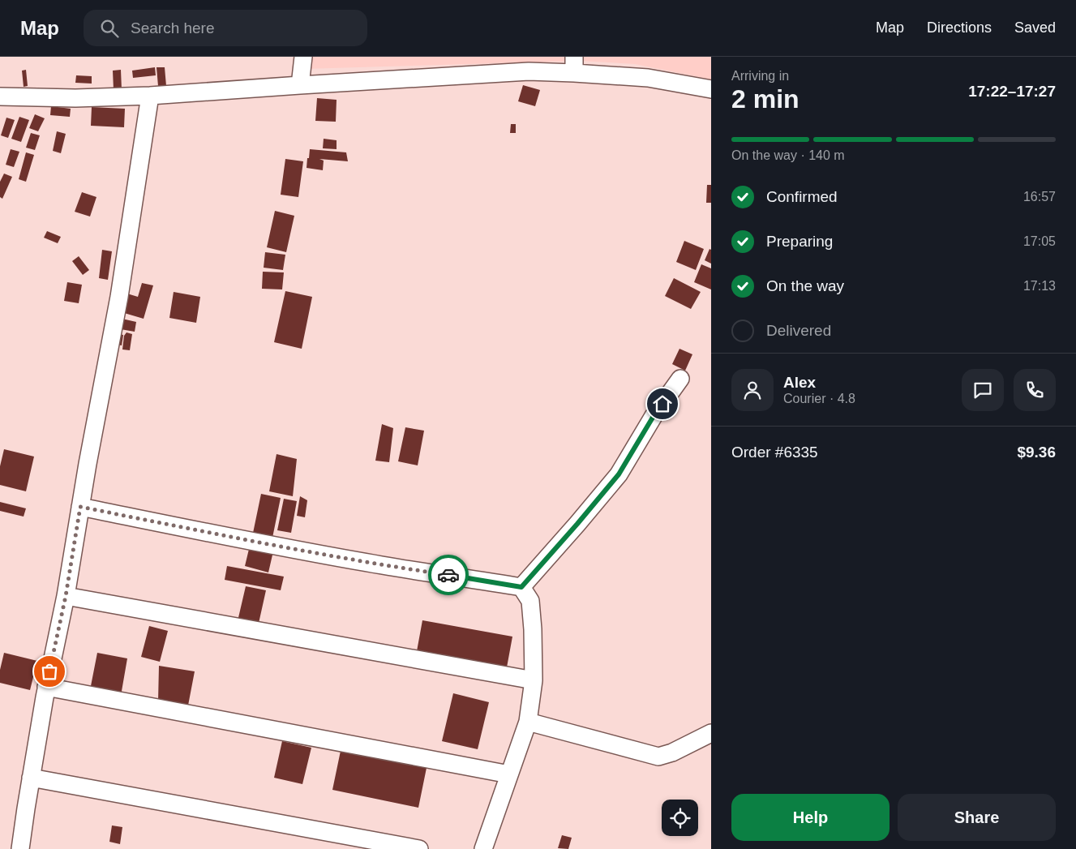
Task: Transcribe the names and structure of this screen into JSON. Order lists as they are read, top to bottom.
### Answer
{
  "page": {
    "header": "Map",
    "search": "Search here",
    "nav": ["Map", "Directions", "Saved"],
    "heading": ["2 min", "Arriving in", "17:22–17:27"],
    "panel": [
      "Alex",
      "Courier · 4.8",
      "Order #6335",
      "$9.36"
    ],
    "bar": "On the way · 140 m",
    "list": [
      ["Confirmed", "16:57"],
      ["Preparing", "17:05"],
      ["On the way", "17:13"],
      "Delivered"
    ],
    "buttons": ["Help", "Share"]
  }
}
